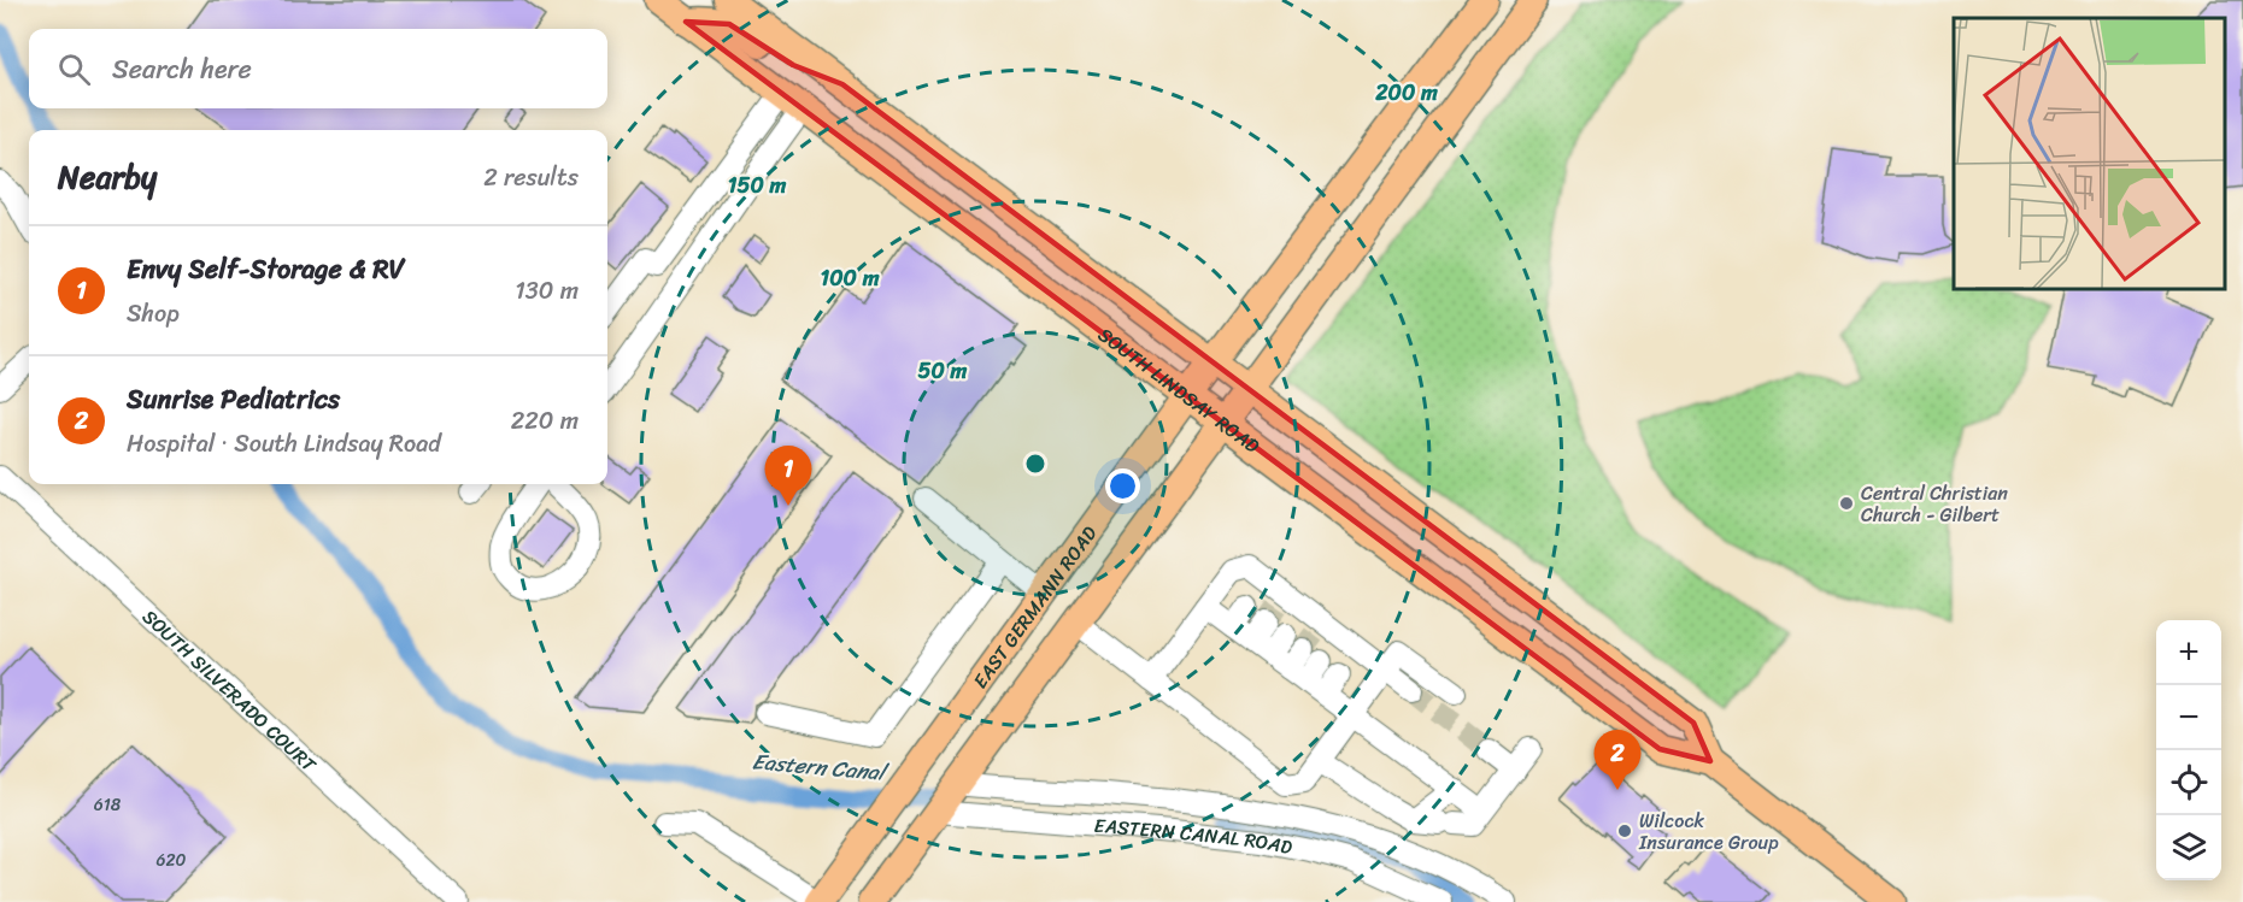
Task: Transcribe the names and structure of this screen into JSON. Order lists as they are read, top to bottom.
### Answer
{
  "streets": {
    "main road": ["SOUTH LINDSAY ROAD", "EAST GERMANN ROAD"],
    "street": ["SOUTH SILVERADO COURT", "EASTERN CANAL ROAD"]
  },
  "crossings": [
    ["SOUTH LINDSAY ROAD", "EAST GERMANN ROAD"]
  ],
  "water": ["Eastern Canal"],
  "places": ["Central Christian Church - Gilbert", "Wilcock Insurance Group"],
  "house_numbers": ["618", "620"],
  "page": {
    "search": "Search here",
    "heading": ["Nearby", "2 results"],
    "list": [
      {
        "mark": "1",
        "name": "Envy Self-Storage & RV",
        "note": "Shop",
        "value": "130 m"
      },
      {
        "mark": "2",
        "name": "Sunrise Pediatrics",
        "note": "Hospital · South Lindsay Road",
        "value": "220 m"
      }
    ],
    "pins": ["1", "2"],
    "map_buttons": ["+", "−"]
  },
  "rings": [
    "200 m",
    "150 m",
    "100 m",
    "50 m"
  ]
}
